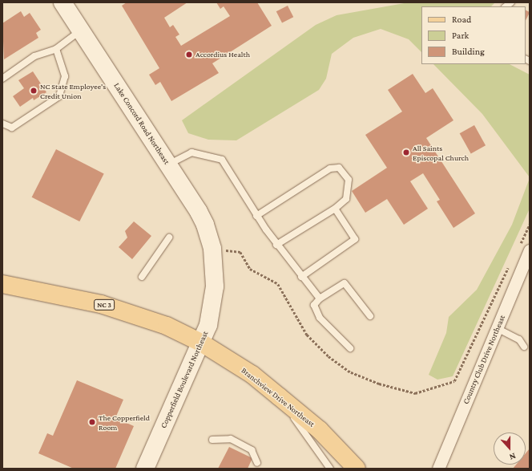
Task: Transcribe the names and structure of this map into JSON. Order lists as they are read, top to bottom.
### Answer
{
  "streets": {
    "main road": [
      "Lake Concord Road Northeast",
      "NC 3",
      "Copperfield Boulevard Northeast",
      "Branchview Drive Northeast"
    ],
    "street": ["Country Club Drive Northeast"]
  },
  "crossings": [
    ["Lake Concord Road Northeast", "Copperfield Boulevard Northeast"],
    ["Copperfield Boulevard Northeast", "Branchview Drive Northeast"]
  ],
  "places": [
    "Accordius Health",
    "NC State Employee's Credit Union",
    "All Saints Episcopal Church",
    "The Copperfield Room"
  ],
  "legend": ["Road", "Park", "Building"],
  "north": "bottom"
}
